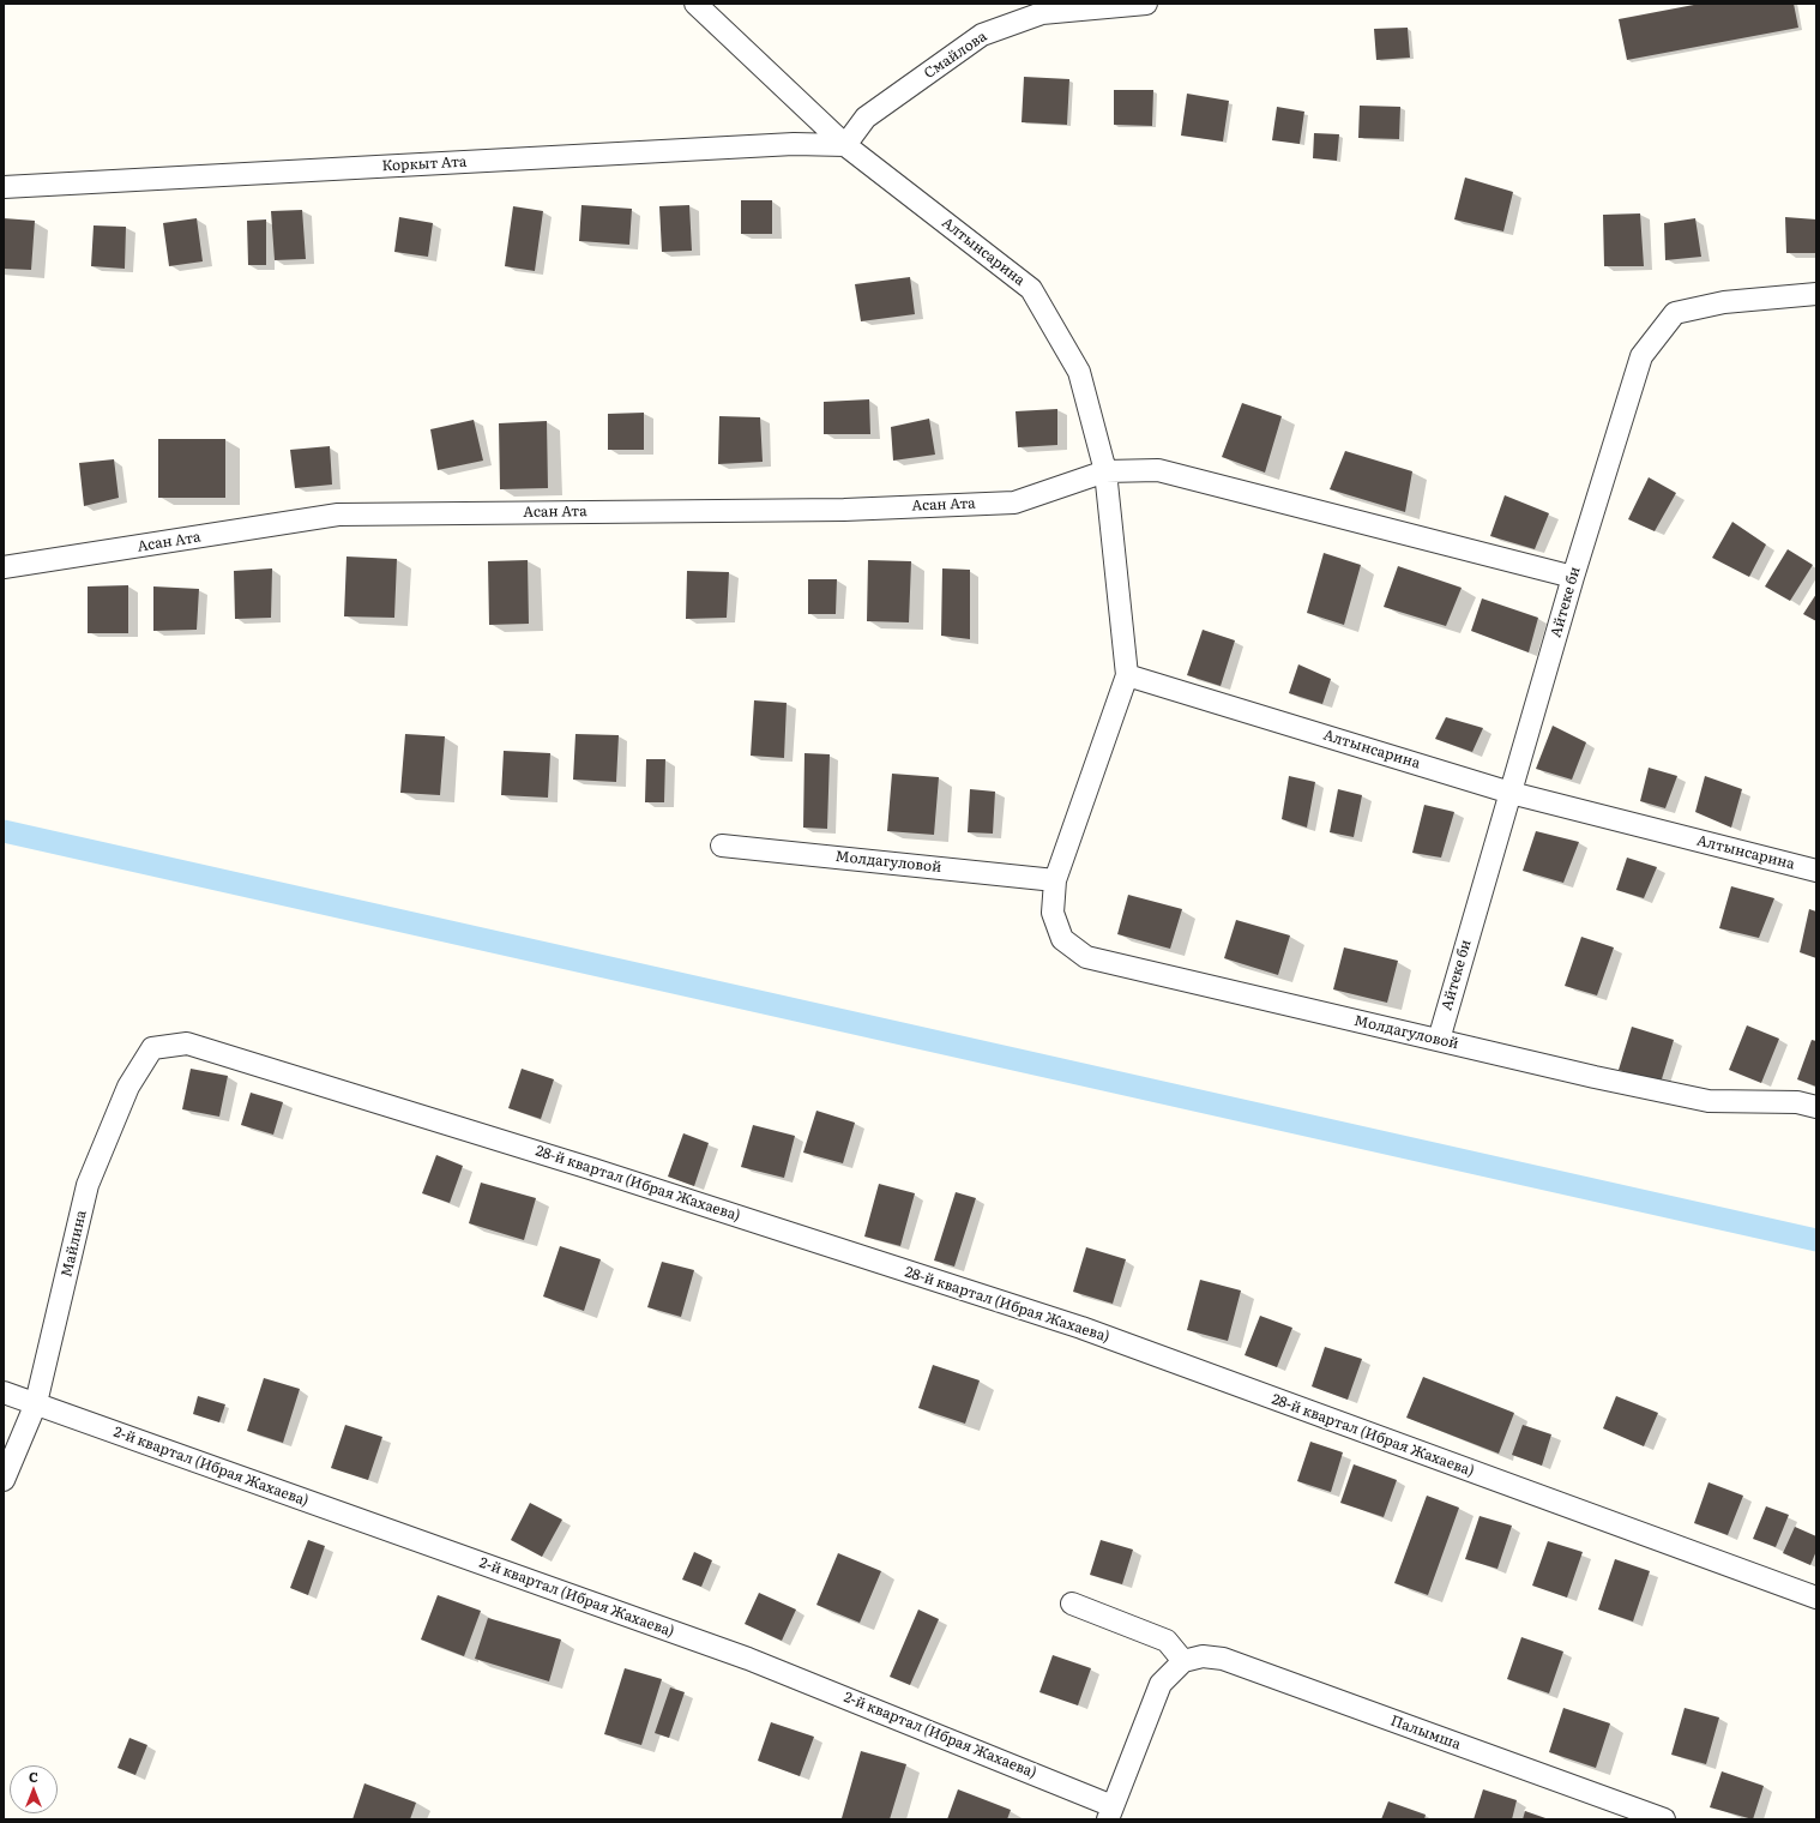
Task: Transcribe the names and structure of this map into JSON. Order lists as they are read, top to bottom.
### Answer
{
  "streets": {
    "street": [
      "Смайлова",
      "Коркыт Ата",
      "Алтынсарина",
      "Асан Ата",
      "Айтеке би",
      "Молдагуловой",
      "28-й квартал (Ибрая Жахаева)",
      "Майлина",
      "2-й квартал (Ибрая Жахаева)",
      "Палымша"
    ]
  },
  "crossings": [
    ["Смайлова", "Коркыт Ата"],
    ["Смайлова", "Алтынсарина"],
    ["Коркыт Ата", "Алтынсарина"],
    ["Алтынсарина", "Асан Ата"],
    ["Алтынсарина", "Айтеке би"],
    ["Алтынсарина", "Молдагуловой"],
    ["Айтеке би", "Молдагуловой"],
    ["28-й квартал (Ибрая Жахаева)", "Майлина"],
    ["Майлина", "2-й квартал (Ибрая Жахаева)"]
  ],
  "north": "top"
}
